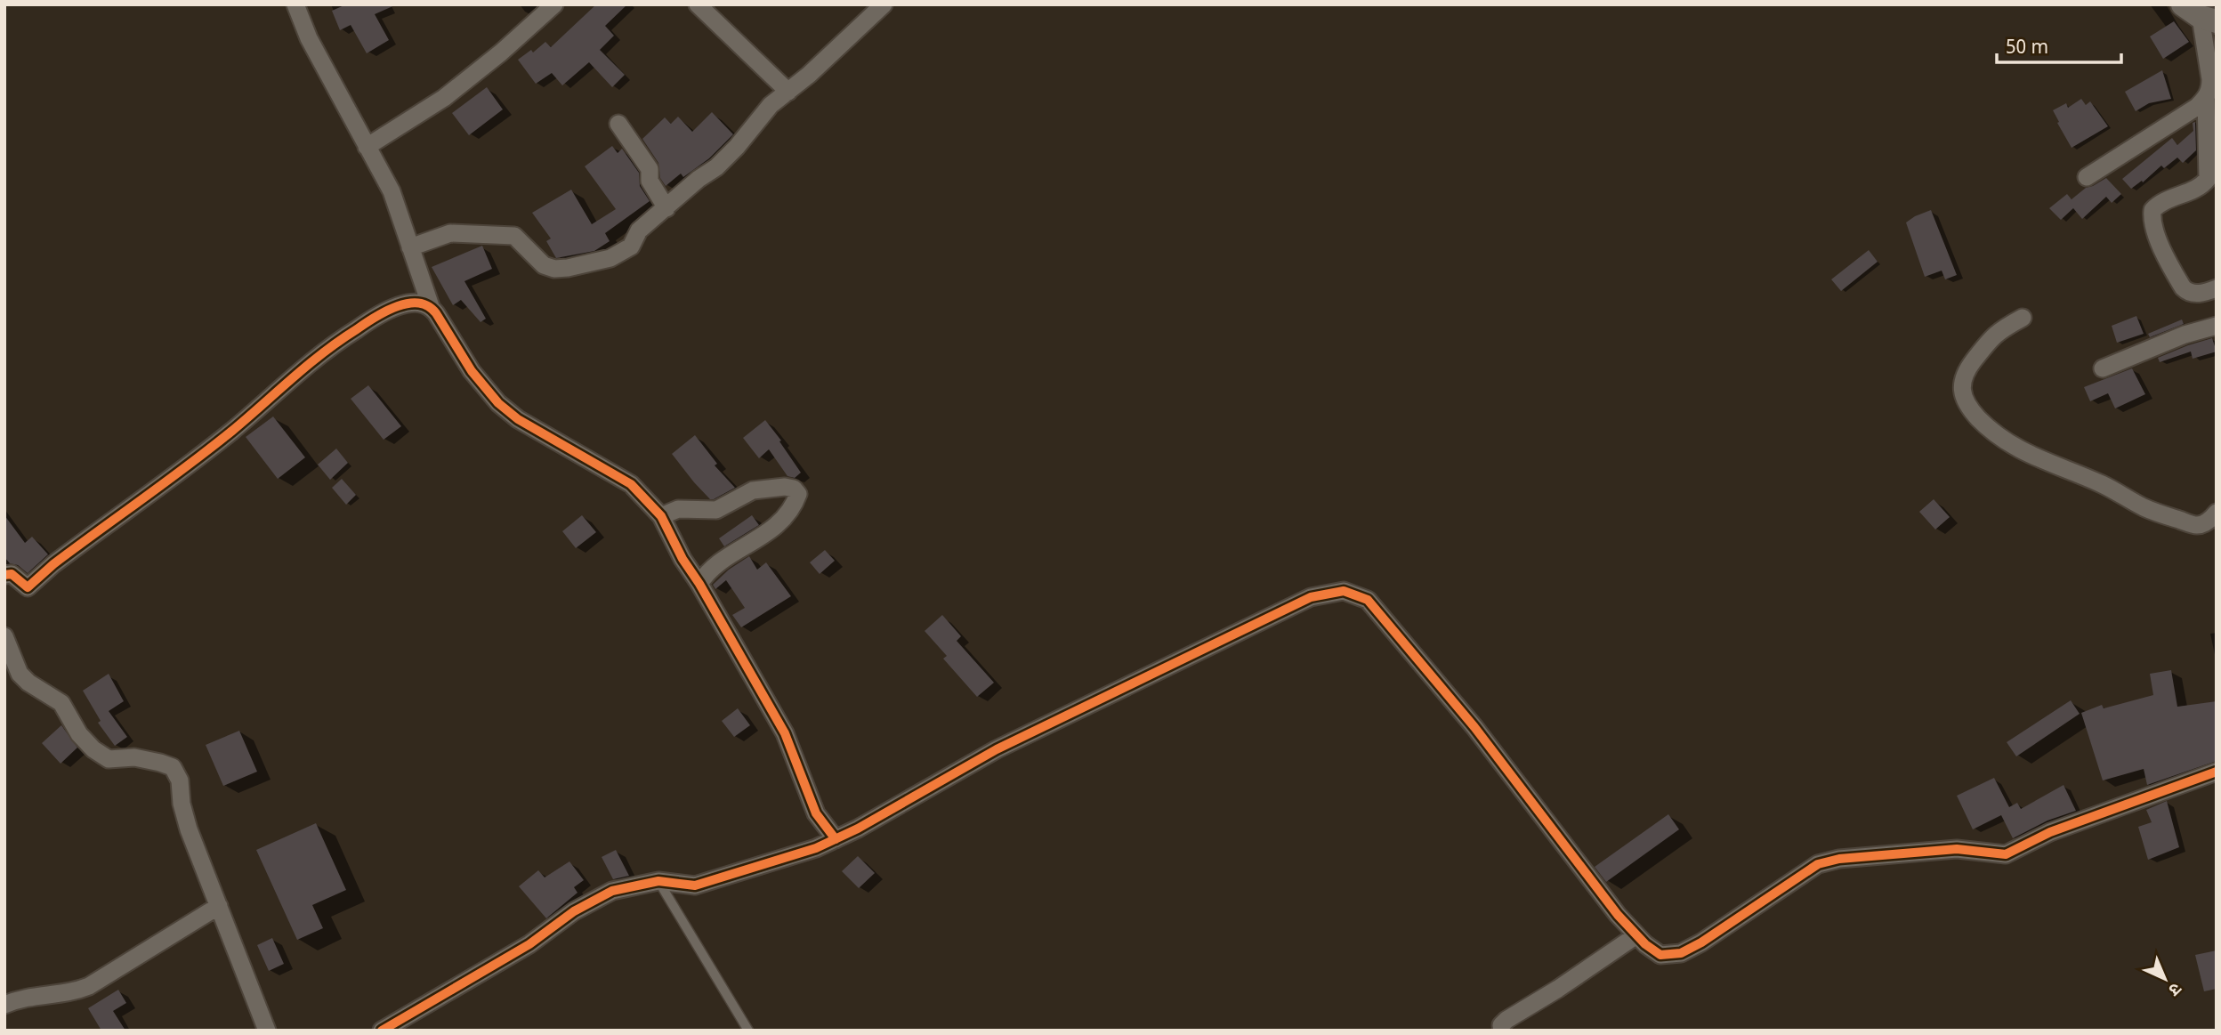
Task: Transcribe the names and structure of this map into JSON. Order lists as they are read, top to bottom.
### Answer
{
  "scale_bar": "50 m",
  "north": "bottom right"
}
